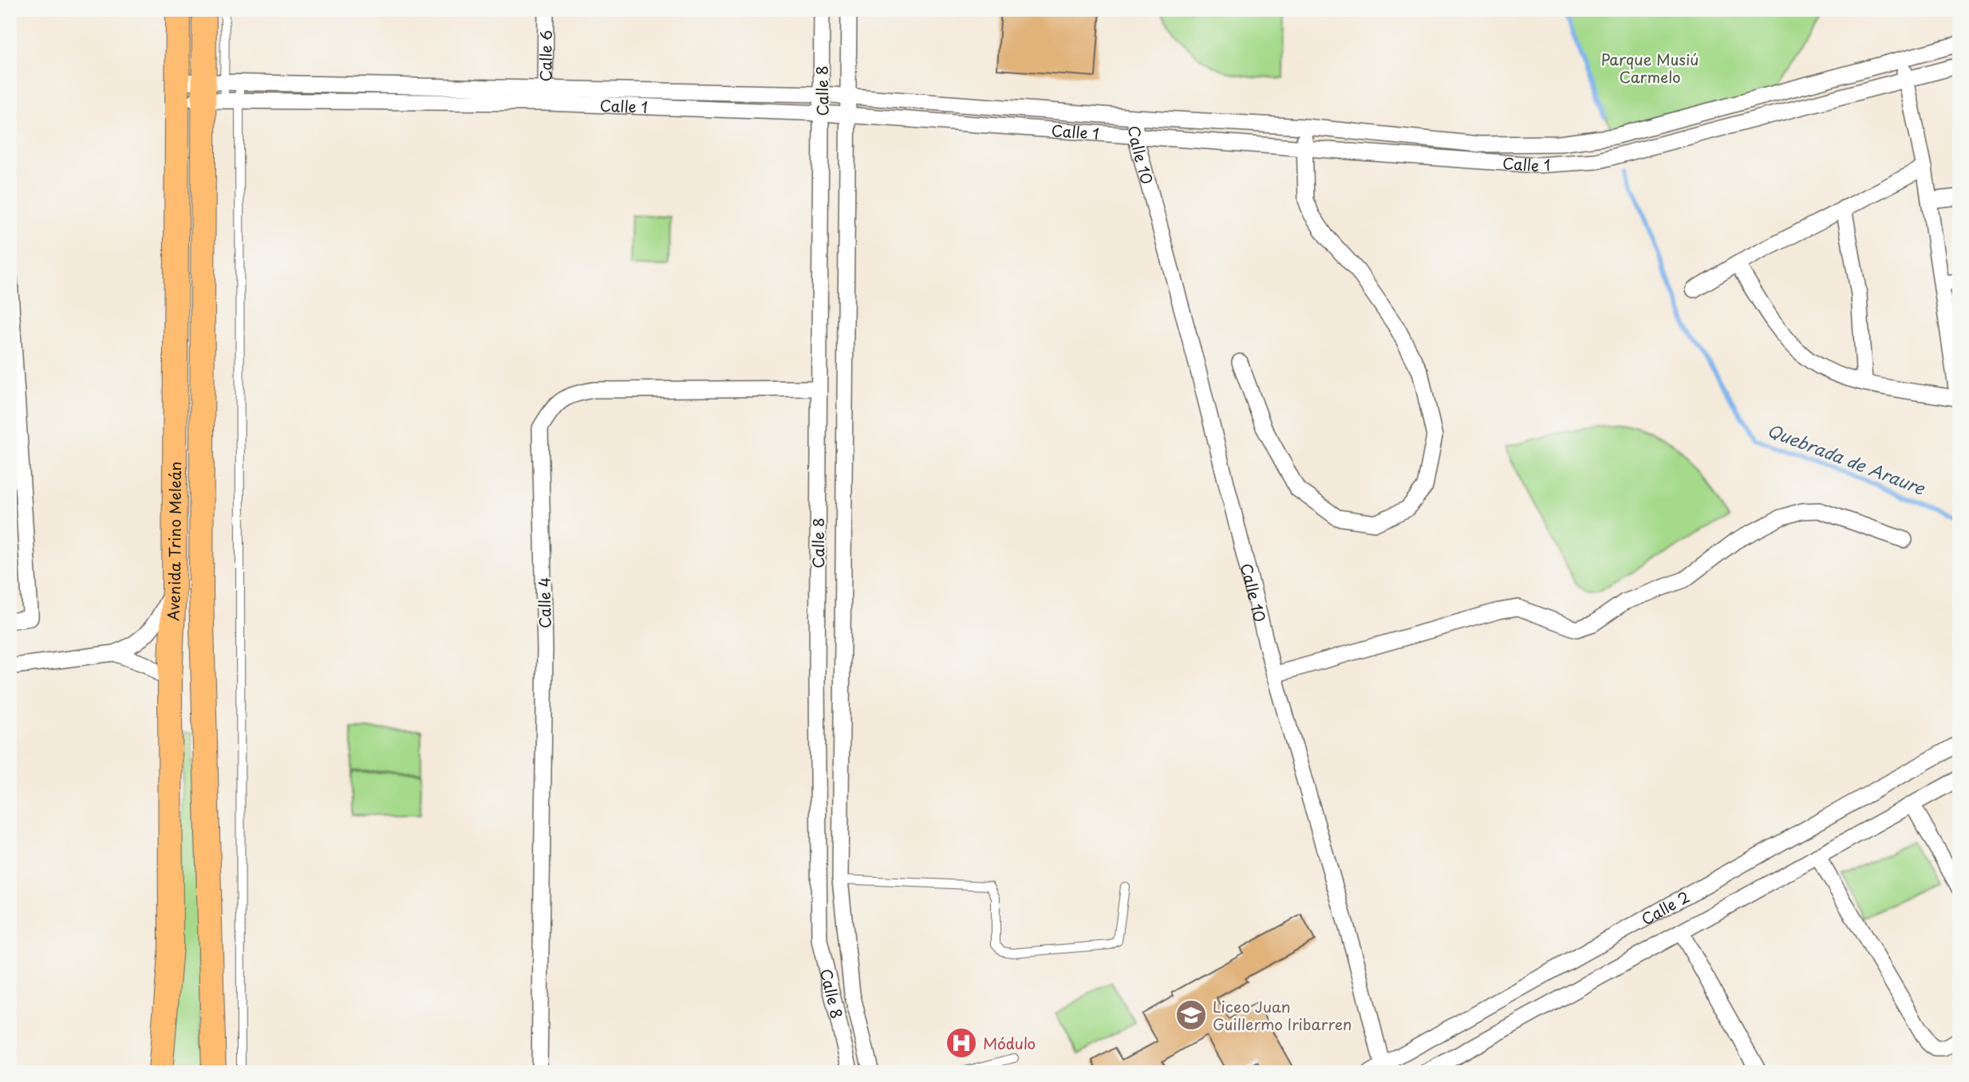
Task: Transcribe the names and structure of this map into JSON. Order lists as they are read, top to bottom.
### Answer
{
  "streets": {
    "main road": ["Avenida Trino Meleán"],
    "street": [
      "Calle 6",
      "Calle 8",
      "Calle 1",
      "Calle 10",
      "Calle 4",
      "Calle 2"
    ]
  },
  "crossings": [
    ["Calle 6", "Calle 1"],
    ["Calle 8", "Calle 1"],
    ["Calle 8", "Calle 4"],
    ["Calle 1", "Calle 10"],
    ["Calle 1", "Avenida Trino Meleán"],
    ["Calle 10", "Calle 2"]
  ],
  "water": ["Quebrada de Araure"],
  "parks": ["Parque Musiú Carmelo"],
  "places": {
    "school or university": ["Liceo Juan Guillermo Iribarren"],
    "hospital": ["Módulo"]
  }
}
